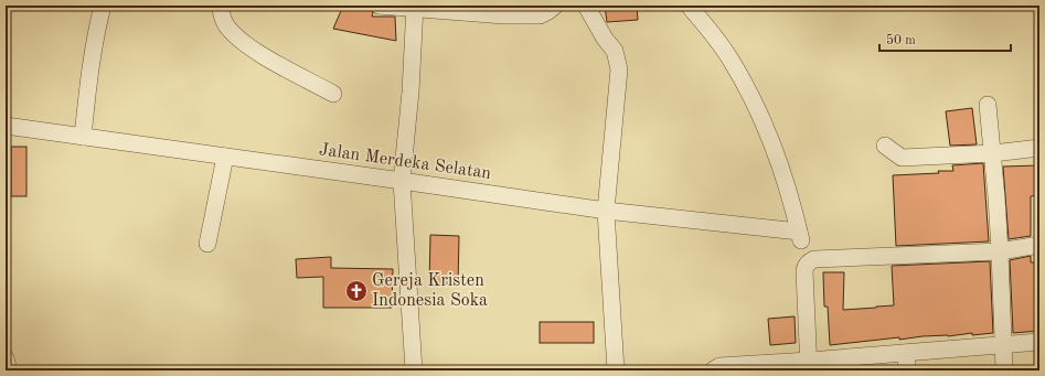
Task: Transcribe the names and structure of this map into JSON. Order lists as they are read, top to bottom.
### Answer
{
  "streets": {
    "street": ["Jalan Merdeka Selatan"]
  },
  "places": {
    "church": ["Gereja Kristen Indonesia Soka"]
  },
  "scale_bar": "50 m"
}
